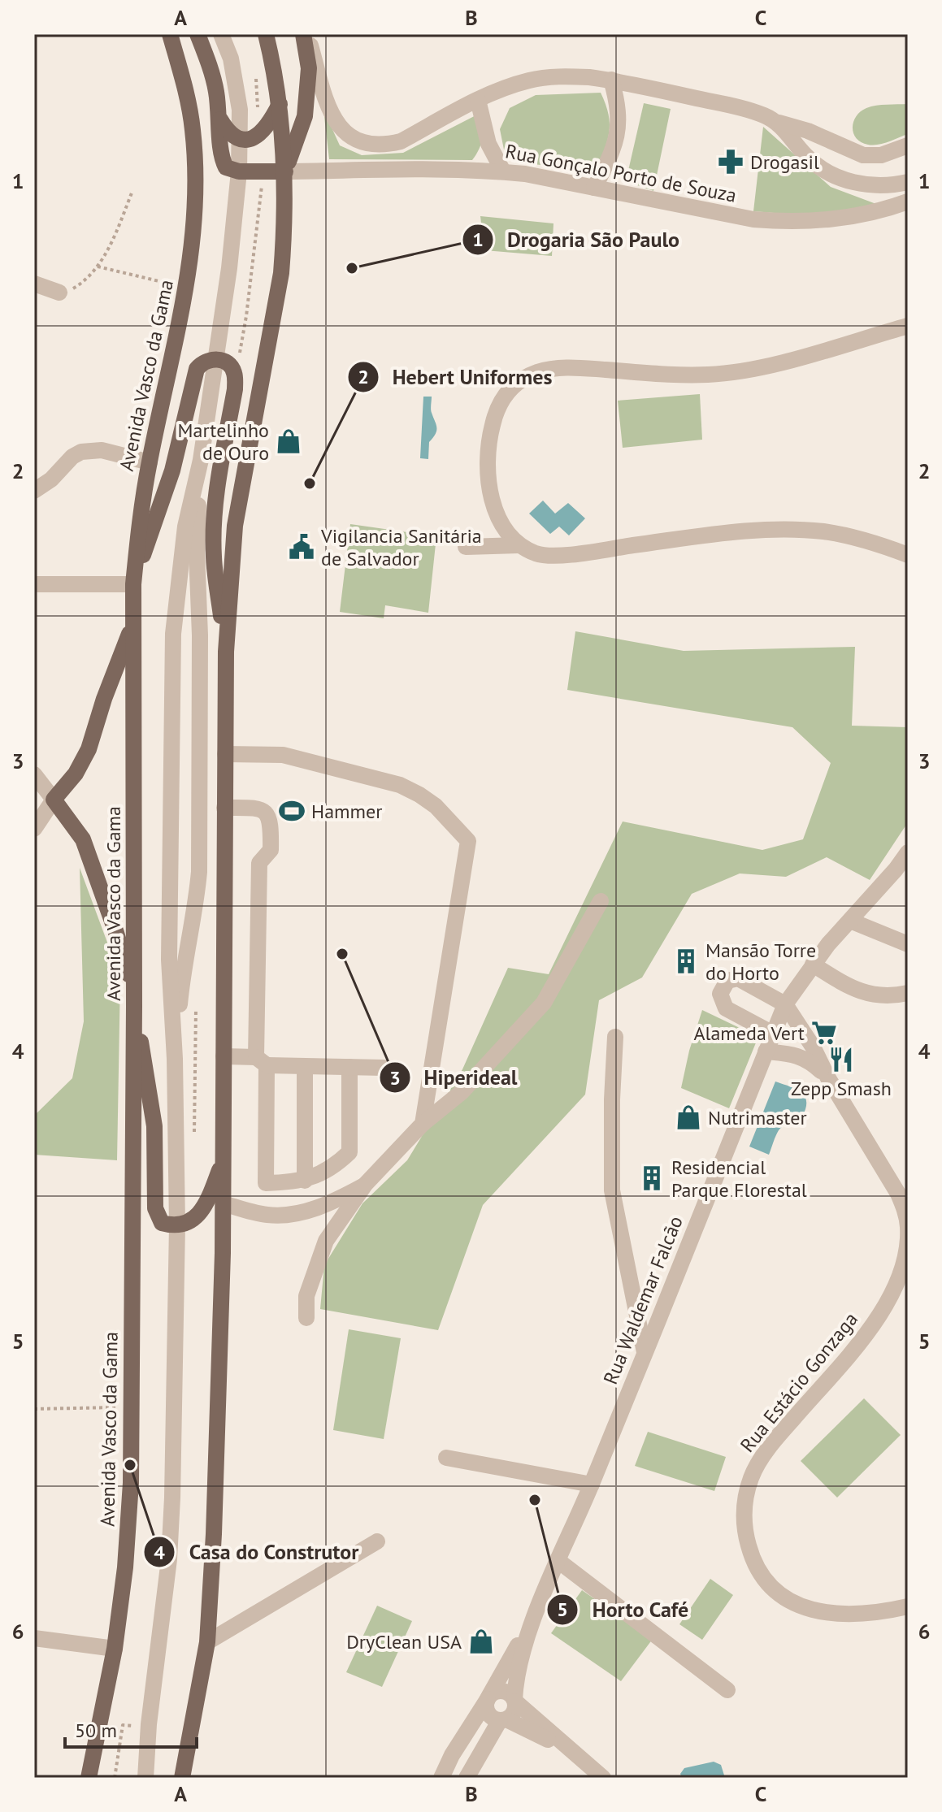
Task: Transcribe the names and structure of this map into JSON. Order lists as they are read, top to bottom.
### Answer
{
  "streets": {
    "main road": ["Avenida Vasco da Gama"],
    "street": ["Rua Gonçalo Porto de Souza", "Rua Waldemar Falcão", "Rua Estácio Gonzaga"]
  },
  "crossings": [
    ["Rua Waldemar Falcão", "Rua Estácio Gonzaga"]
  ],
  "places": {
    "pharmacy": ["Drogasil"],
    "other": [
      "Drogaria São Paulo",
      "Hebert Uniformes",
      "Hiperideal",
      "Casa do Construtor",
      "Horto Café"
    ],
    "shop": ["Martelinho de Ouro", "Nutrimaster", "DryClean USA"],
    "public building": ["Vigilancia Sanitária de Salvador"],
    "sports": ["Hammer"],
    "building": ["Mansão Torre do Horto", "Residencial Parque Florestal"],
    "supermarket": ["Alameda Vert"],
    "restaurant": ["Zepp Smash"]
  },
  "scale_bar": "50 m",
  "grid": {
    "columns": ["A", "B", "C"],
    "rows": [
      "1",
      "2",
      "3",
      "4",
      "5",
      "6"
    ]
  }
}
